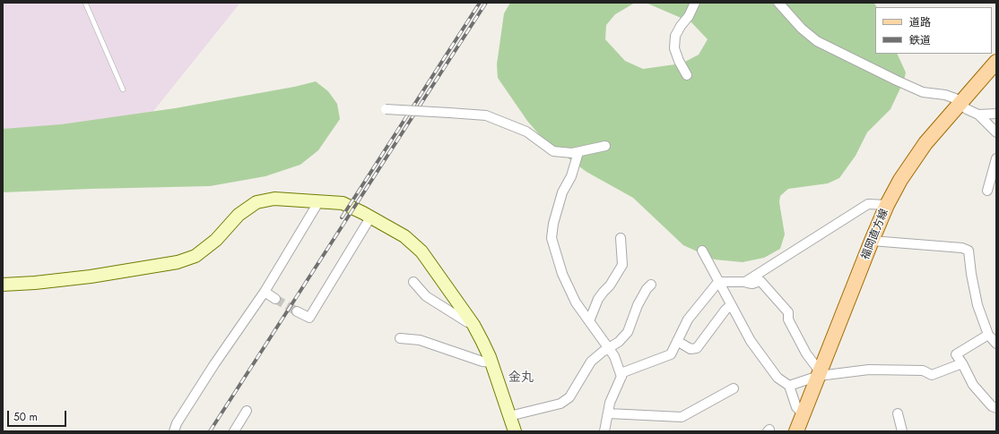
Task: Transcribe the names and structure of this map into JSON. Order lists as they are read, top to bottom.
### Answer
{
  "streets": {
    "main road": ["福岡直方線"]
  },
  "districts": ["金丸"],
  "legend": ["道路", "鉄道"],
  "scale_bar": "50 m"
}
